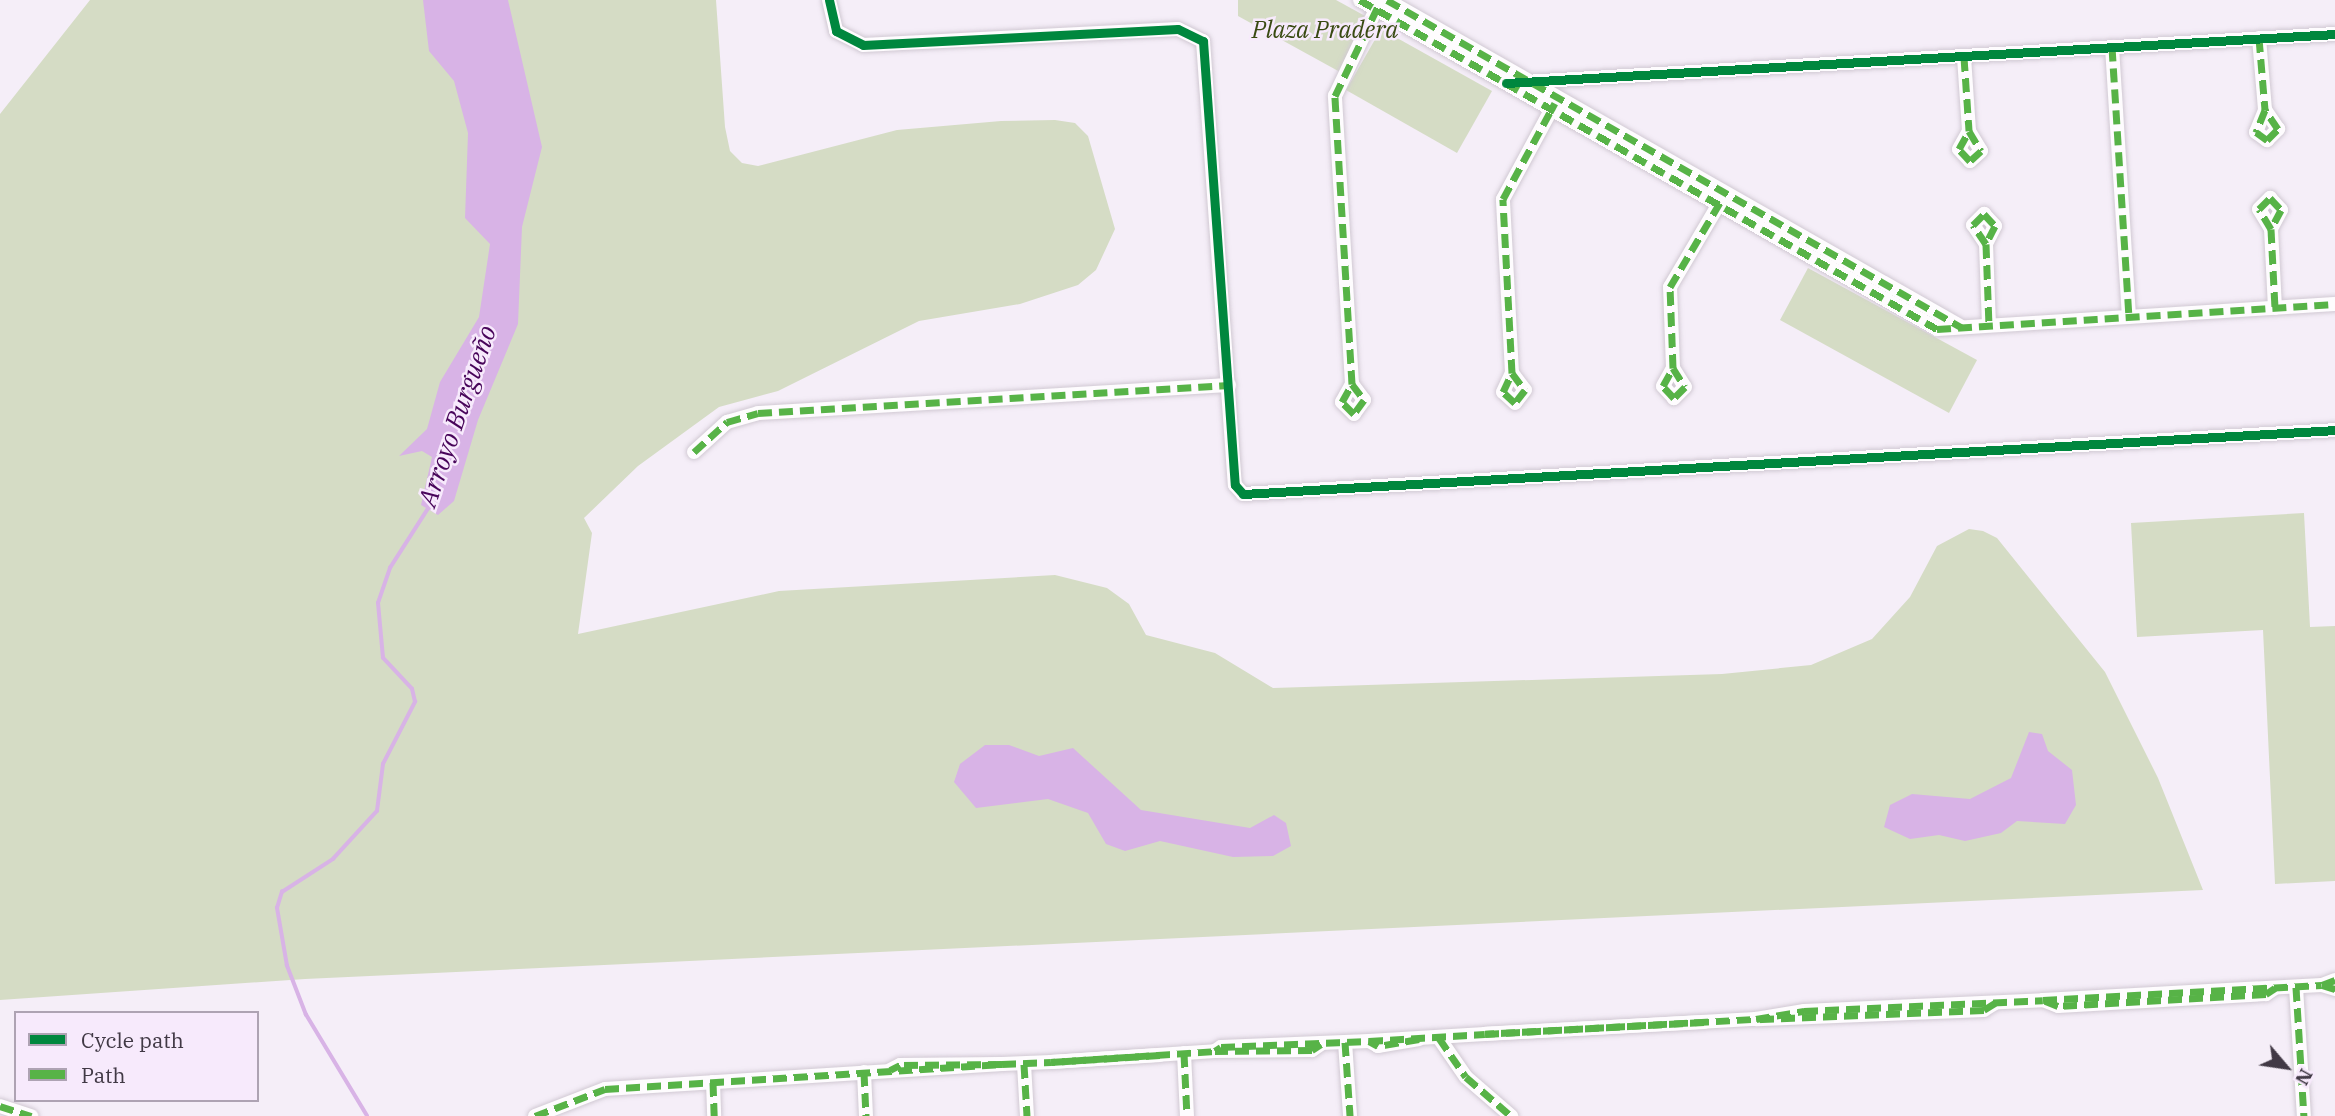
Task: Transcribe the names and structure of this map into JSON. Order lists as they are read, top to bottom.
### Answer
{
  "water": ["Arroyo Burgueño"],
  "parks": ["Plaza Pradera"],
  "legend": ["Cycle path", "Path"],
  "north": "bottom right"
}
